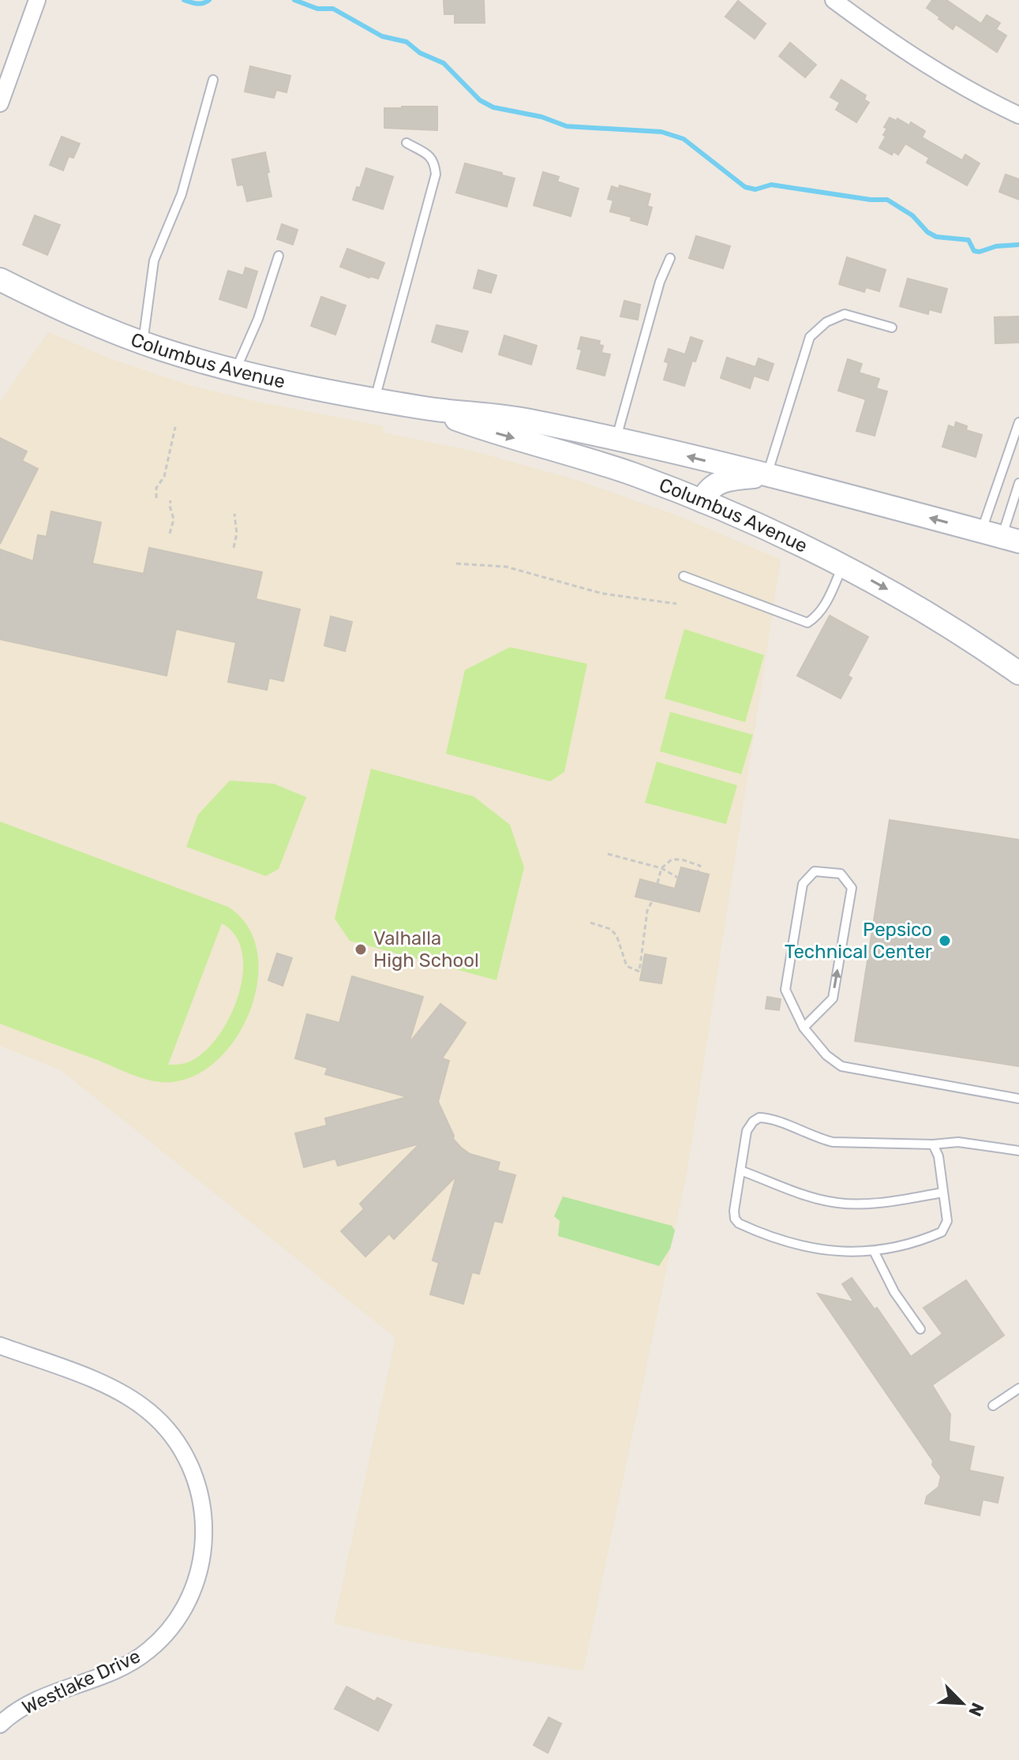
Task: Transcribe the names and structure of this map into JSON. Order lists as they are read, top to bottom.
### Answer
{
  "streets": {
    "street": ["Columbus Avenue", "Westlake Drive"]
  },
  "places": ["Pepsico Technical Center", "Valhalla High School"],
  "north": "bottom right"
}
